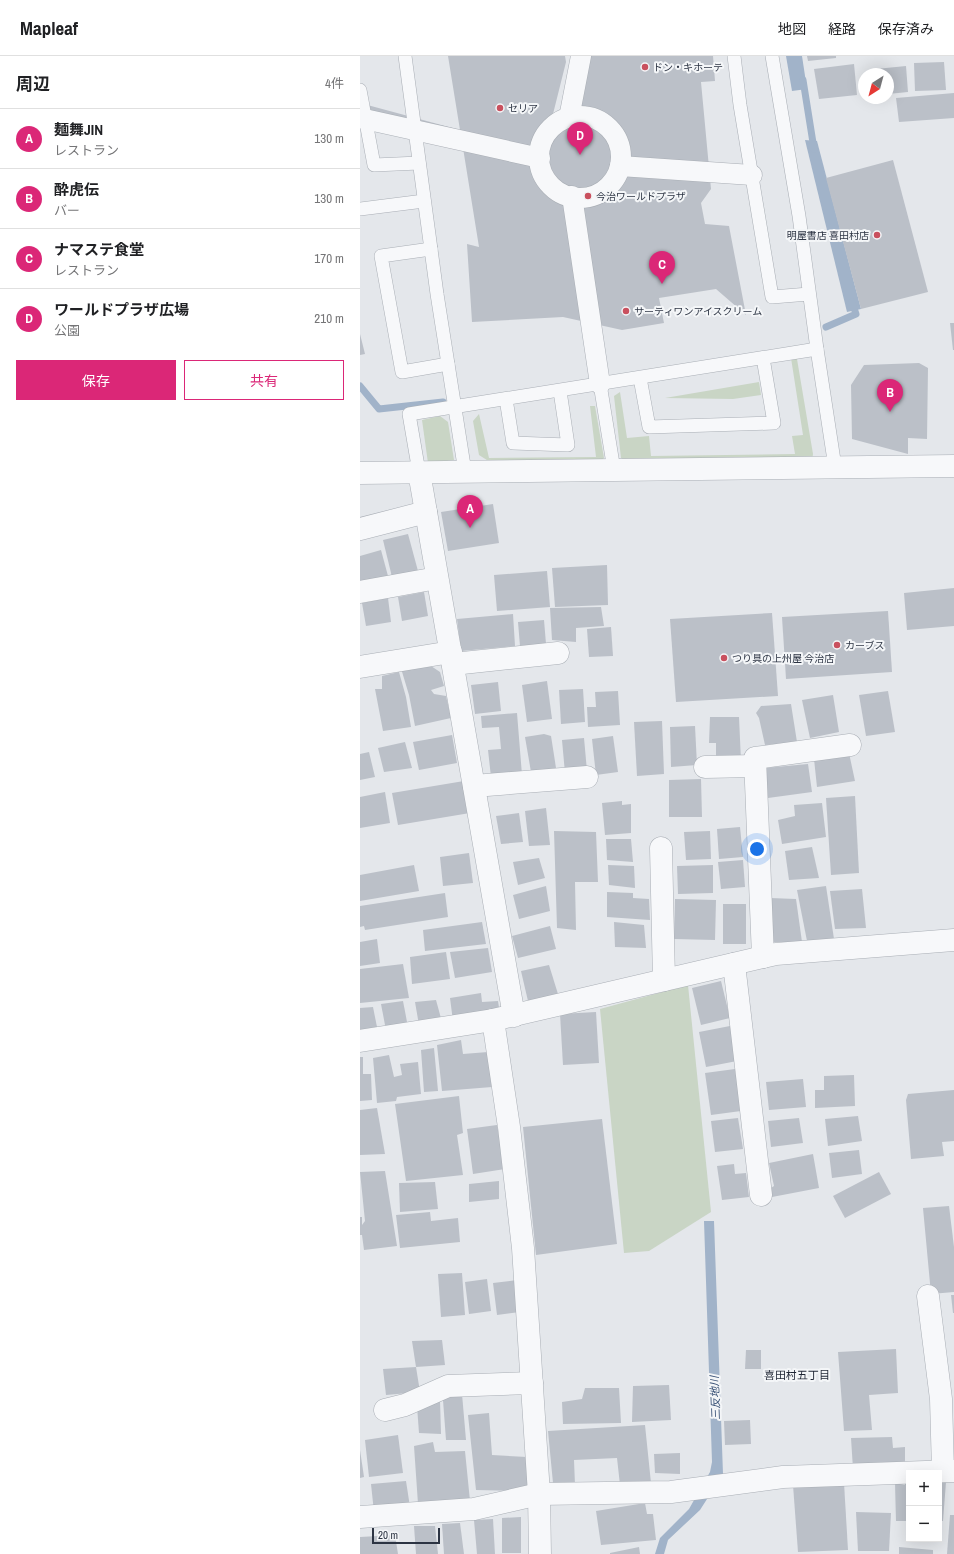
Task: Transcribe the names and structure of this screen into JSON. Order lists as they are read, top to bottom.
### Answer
{
  "districts": ["喜田村五丁目"],
  "water": ["三反地川"],
  "places": [
    "ドン・キホーテ",
    "セリア",
    "今治ワールドプラザ",
    "明屋書店 喜田村店",
    "サーティワンアイスクリーム",
    "カーブス",
    "つり具の上州屋 今治店"
  ],
  "scale_bar": "20 m",
  "north": "bottom left",
  "page": {
    "header": "Mapleaf",
    "nav": ["地図", "経路", "保存済み"],
    "heading": ["周辺", "4件"],
    "list": [
      {
        "mark": "A",
        "name": "麺舞JIN",
        "note": "レストラン",
        "value": "130 m"
      },
      {
        "mark": "B",
        "name": "酔虎伝",
        "note": "バー",
        "value": "130 m"
      },
      {
        "mark": "C",
        "name": "ナマステ食堂",
        "note": "レストラン",
        "value": "170 m"
      },
      {
        "mark": "D",
        "name": "ワールドプラザ広場",
        "note": "公園",
        "value": "210 m"
      }
    ],
    "pins": [
      "D",
      "C",
      "B",
      "A"
    ],
    "buttons": ["保存", "共有"],
    "map_buttons": ["+", "−"],
    "scale": "20 m"
  }
}
